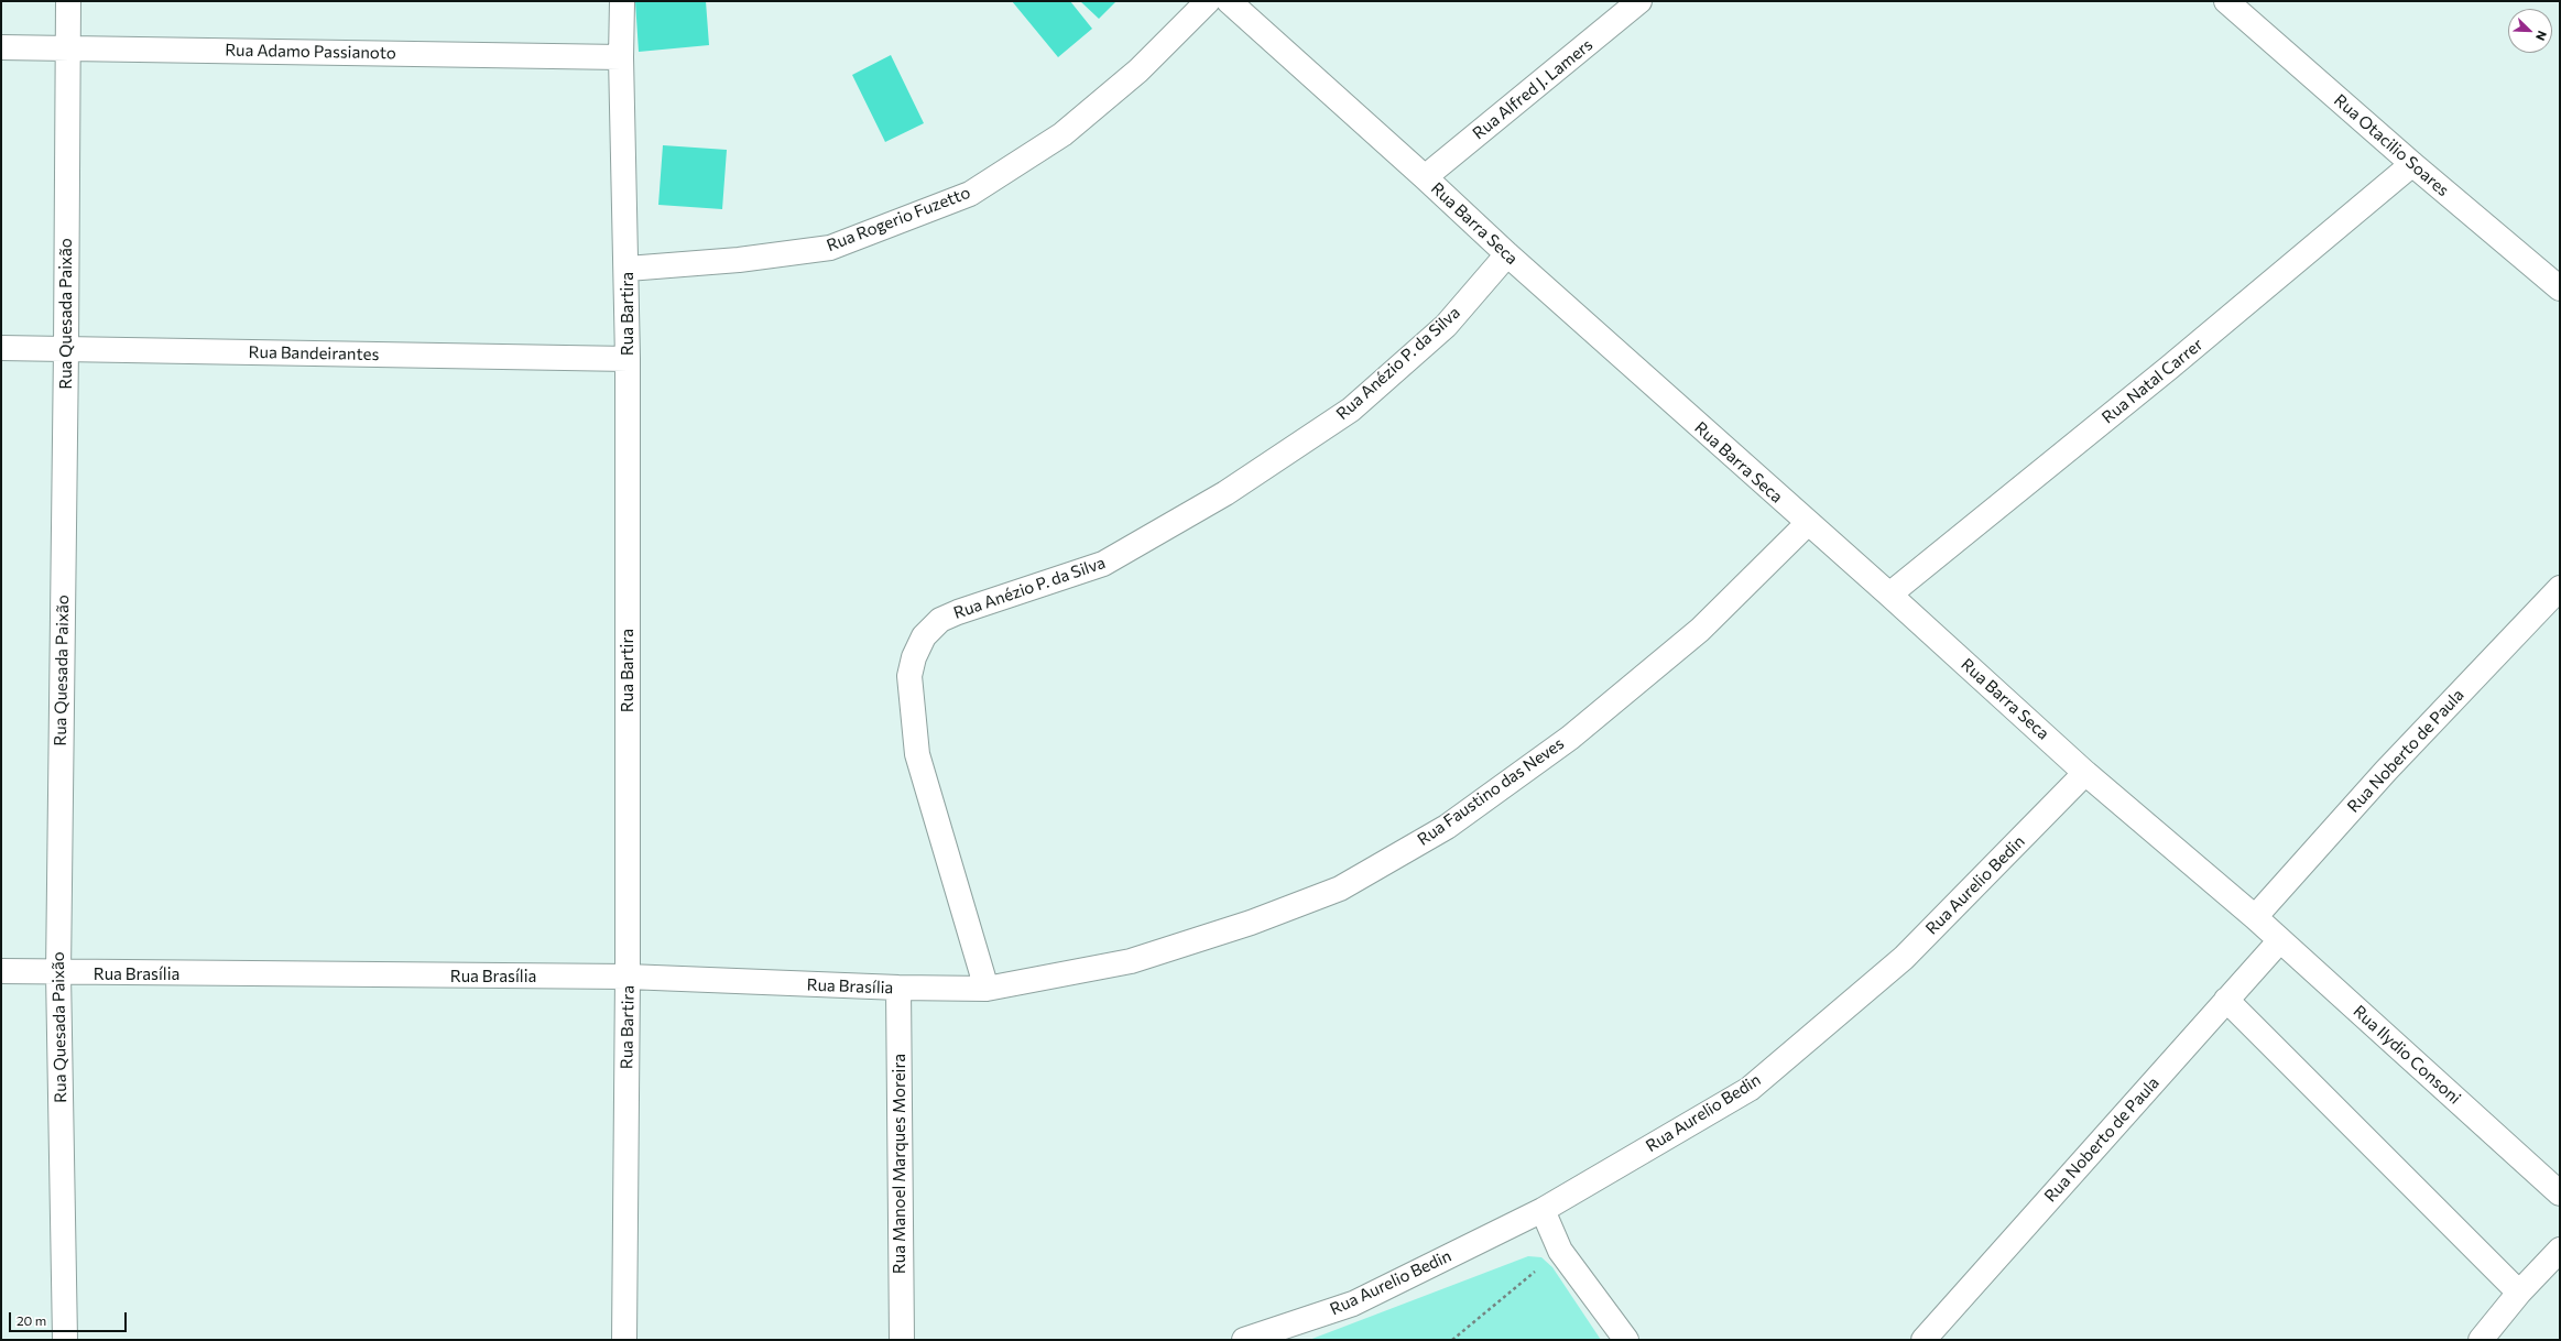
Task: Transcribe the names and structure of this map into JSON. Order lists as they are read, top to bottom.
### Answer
{
  "streets": {
    "street": [
      "Rua Adamo Passianoto",
      "Rua Alfred J. Lamers",
      "Rua Otacilio Soares",
      "Rua Rogerio Fuzetto",
      "Rua Barra Seca",
      "Rua Quesada Paixão",
      "Rua Bartira",
      "Rua Bandeirantes",
      "Rua Anézio P. da Silva",
      "Rua Natal Carrer",
      "Rua Noberto de Paula",
      "Rua Faustino das Neves",
      "Rua Aurelio Bedin",
      "Rua Brasília",
      "Rua Ilydio Consoni",
      "Rua Manoel Marques Moreira"
    ]
  },
  "crossings": [
    ["Rua Adamo Passianoto", "Rua Quesada Paixão"],
    ["Rua Adamo Passianoto", "Rua Bartira"],
    ["Rua Alfred J. Lamers", "Rua Barra Seca"],
    ["Rua Otacilio Soares", "Rua Natal Carrer"],
    ["Rua Rogerio Fuzetto", "Rua Bartira"],
    ["Rua Barra Seca", "Rua Anézio P. da Silva"],
    ["Rua Barra Seca", "Rua Natal Carrer"],
    ["Rua Barra Seca", "Rua Noberto de Paula"],
    ["Rua Barra Seca", "Rua Faustino das Neves"],
    ["Rua Barra Seca", "Rua Aurelio Bedin"],
    ["Rua Barra Seca", "Rua Ilydio Consoni"],
    ["Rua Quesada Paixão", "Rua Bandeirantes"],
    ["Rua Quesada Paixão", "Rua Brasília"],
    ["Rua Bartira", "Rua Bandeirantes"],
    ["Rua Bartira", "Rua Brasília"],
    ["Rua Anézio P. da Silva", "Rua Faustino das Neves"],
    ["Rua Anézio P. da Silva", "Rua Brasília"],
    ["Rua Noberto de Paula", "Rua Ilydio Consoni"],
    ["Rua Faustino das Neves", "Rua Brasília"],
    ["Rua Brasília", "Rua Manoel Marques Moreira"]
  ],
  "scale_bar": "20 m",
  "north": "bottom right"
}
